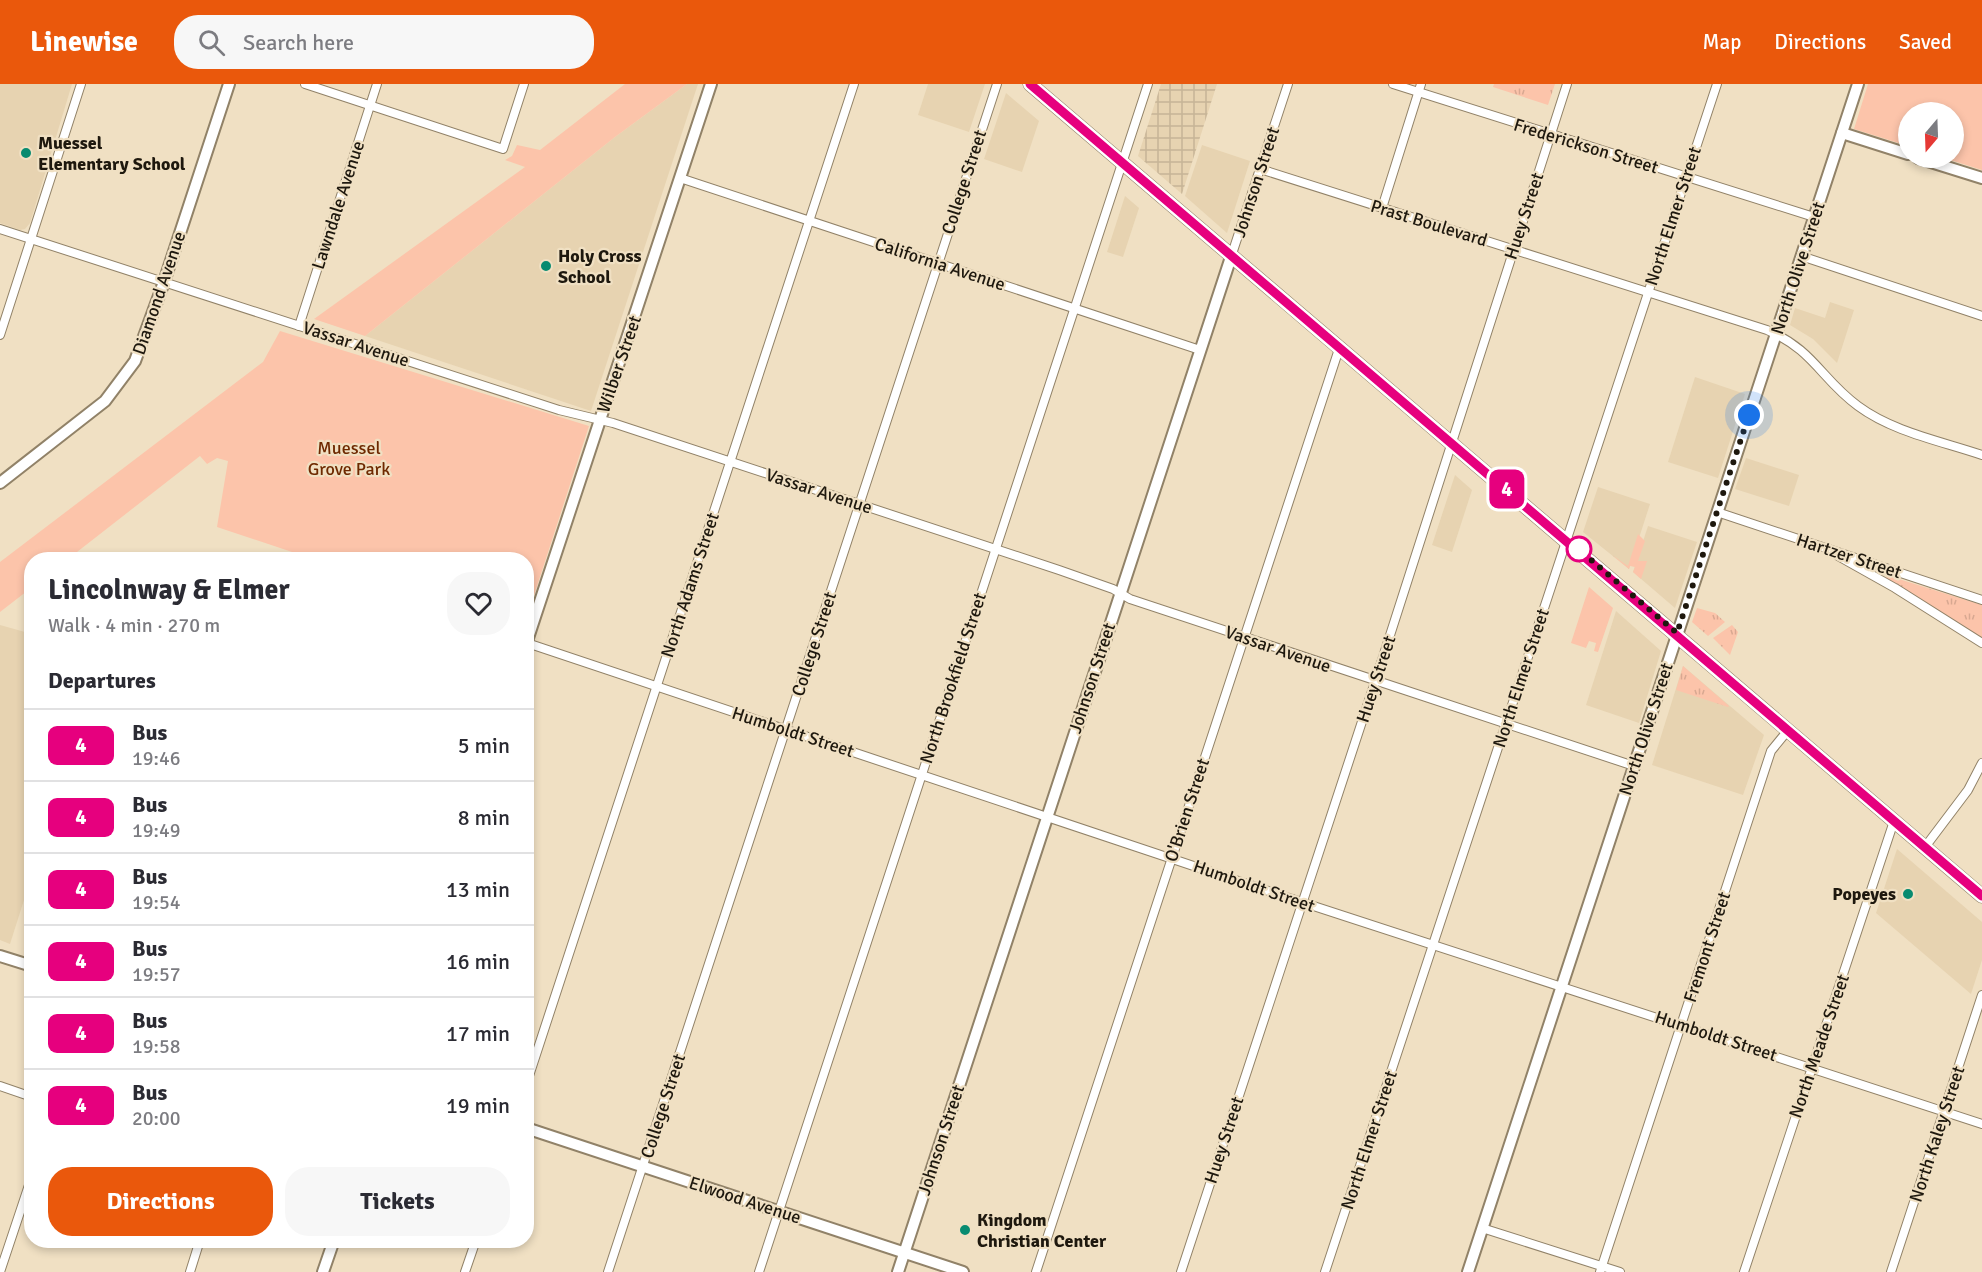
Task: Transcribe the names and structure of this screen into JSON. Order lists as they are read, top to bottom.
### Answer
{
  "streets": {
    "street": [
      "Frederickson Street",
      "College Street",
      "Johnson Street",
      "Lawndale Avenue",
      "Huey Street",
      "North Elmer Street",
      "Prast Boulevard",
      "California Avenue",
      "North Olive Street",
      "Diamond Avenue",
      "Vassar Avenue",
      "Wilber Street",
      "Hartzer Street",
      "North Adams Street",
      "North Brookfield Street",
      "Humboldt Street",
      "O'Brien Street",
      "Fremont Street",
      "North Meade Street",
      "North Kaley Street",
      "Elwood Avenue"
    ]
  },
  "crossings": [
    ["Frederickson Street", "Huey Street"],
    ["Frederickson Street", "North Elmer Street"],
    ["Frederickson Street", "North Olive Street"],
    ["College Street", "California Avenue"],
    ["College Street", "Vassar Avenue"],
    ["College Street", "Humboldt Street"],
    ["College Street", "Elwood Avenue"],
    ["Johnson Street", "Prast Boulevard"],
    ["Johnson Street", "California Avenue"],
    ["Johnson Street", "Vassar Avenue"],
    ["Johnson Street", "Humboldt Street"],
    ["Johnson Street", "Elwood Avenue"],
    ["Lawndale Avenue", "Vassar Avenue"],
    ["Huey Street", "Prast Boulevard"],
    ["Huey Street", "Vassar Avenue"],
    ["Huey Street", "Humboldt Street"],
    ["North Elmer Street", "Prast Boulevard"],
    ["North Elmer Street", "Vassar Avenue"],
    ["North Elmer Street", "Humboldt Street"],
    ["Prast Boulevard", "North Olive Street"],
    ["California Avenue", "Wilber Street"],
    ["California Avenue", "North Adams Street"],
    ["California Avenue", "North Brookfield Street"],
    ["North Olive Street", "Vassar Avenue"],
    ["North Olive Street", "Hartzer Street"],
    ["North Olive Street", "Humboldt Street"],
    ["Diamond Avenue", "Vassar Avenue"],
    ["Vassar Avenue", "Wilber Street"],
    ["Vassar Avenue", "North Adams Street"],
    ["Vassar Avenue", "North Brookfield Street"],
    ["Vassar Avenue", "O'Brien Street"],
    ["North Adams Street", "Humboldt Street"],
    ["North Brookfield Street", "Humboldt Street"],
    ["North Brookfield Street", "Elwood Avenue"],
    ["Humboldt Street", "O'Brien Street"],
    ["Humboldt Street", "Fremont Street"],
    ["Humboldt Street", "North Meade Street"],
    ["Humboldt Street", "North Kaley Street"]
  ],
  "parks": ["Muessel Grove Park"],
  "places": [
    "Muessel Elementary School",
    "Holy Cross School",
    "Popeyes",
    "Kingdom Christian Center"
  ],
  "lines": ["bus line 4"],
  "north": "bottom",
  "page": {
    "header": "Linewise",
    "search": "Search here",
    "nav": ["Map", "Directions", "Saved"],
    "on_map": "4",
    "heading": [
      ["Lincolnway & Elmer", "Walk · 4 min · 270 m"],
      "Departures"
    ],
    "list": [
      {
        "mark": "4",
        "name": "Bus",
        "note": "19:46",
        "value": "5 min"
      },
      {
        "mark": "4",
        "name": "Bus",
        "note": "19:49",
        "value": "8 min"
      },
      {
        "mark": "4",
        "name": "Bus",
        "note": "19:54",
        "value": "13 min"
      },
      {
        "mark": "4",
        "name": "Bus",
        "note": "19:57",
        "value": "16 min"
      },
      {
        "mark": "4",
        "name": "Bus",
        "note": "19:58",
        "value": "17 min"
      },
      {
        "mark": "4",
        "name": "Bus",
        "note": "20:00",
        "value": "19 min"
      }
    ],
    "buttons": ["Directions", "Tickets"]
  }
}
